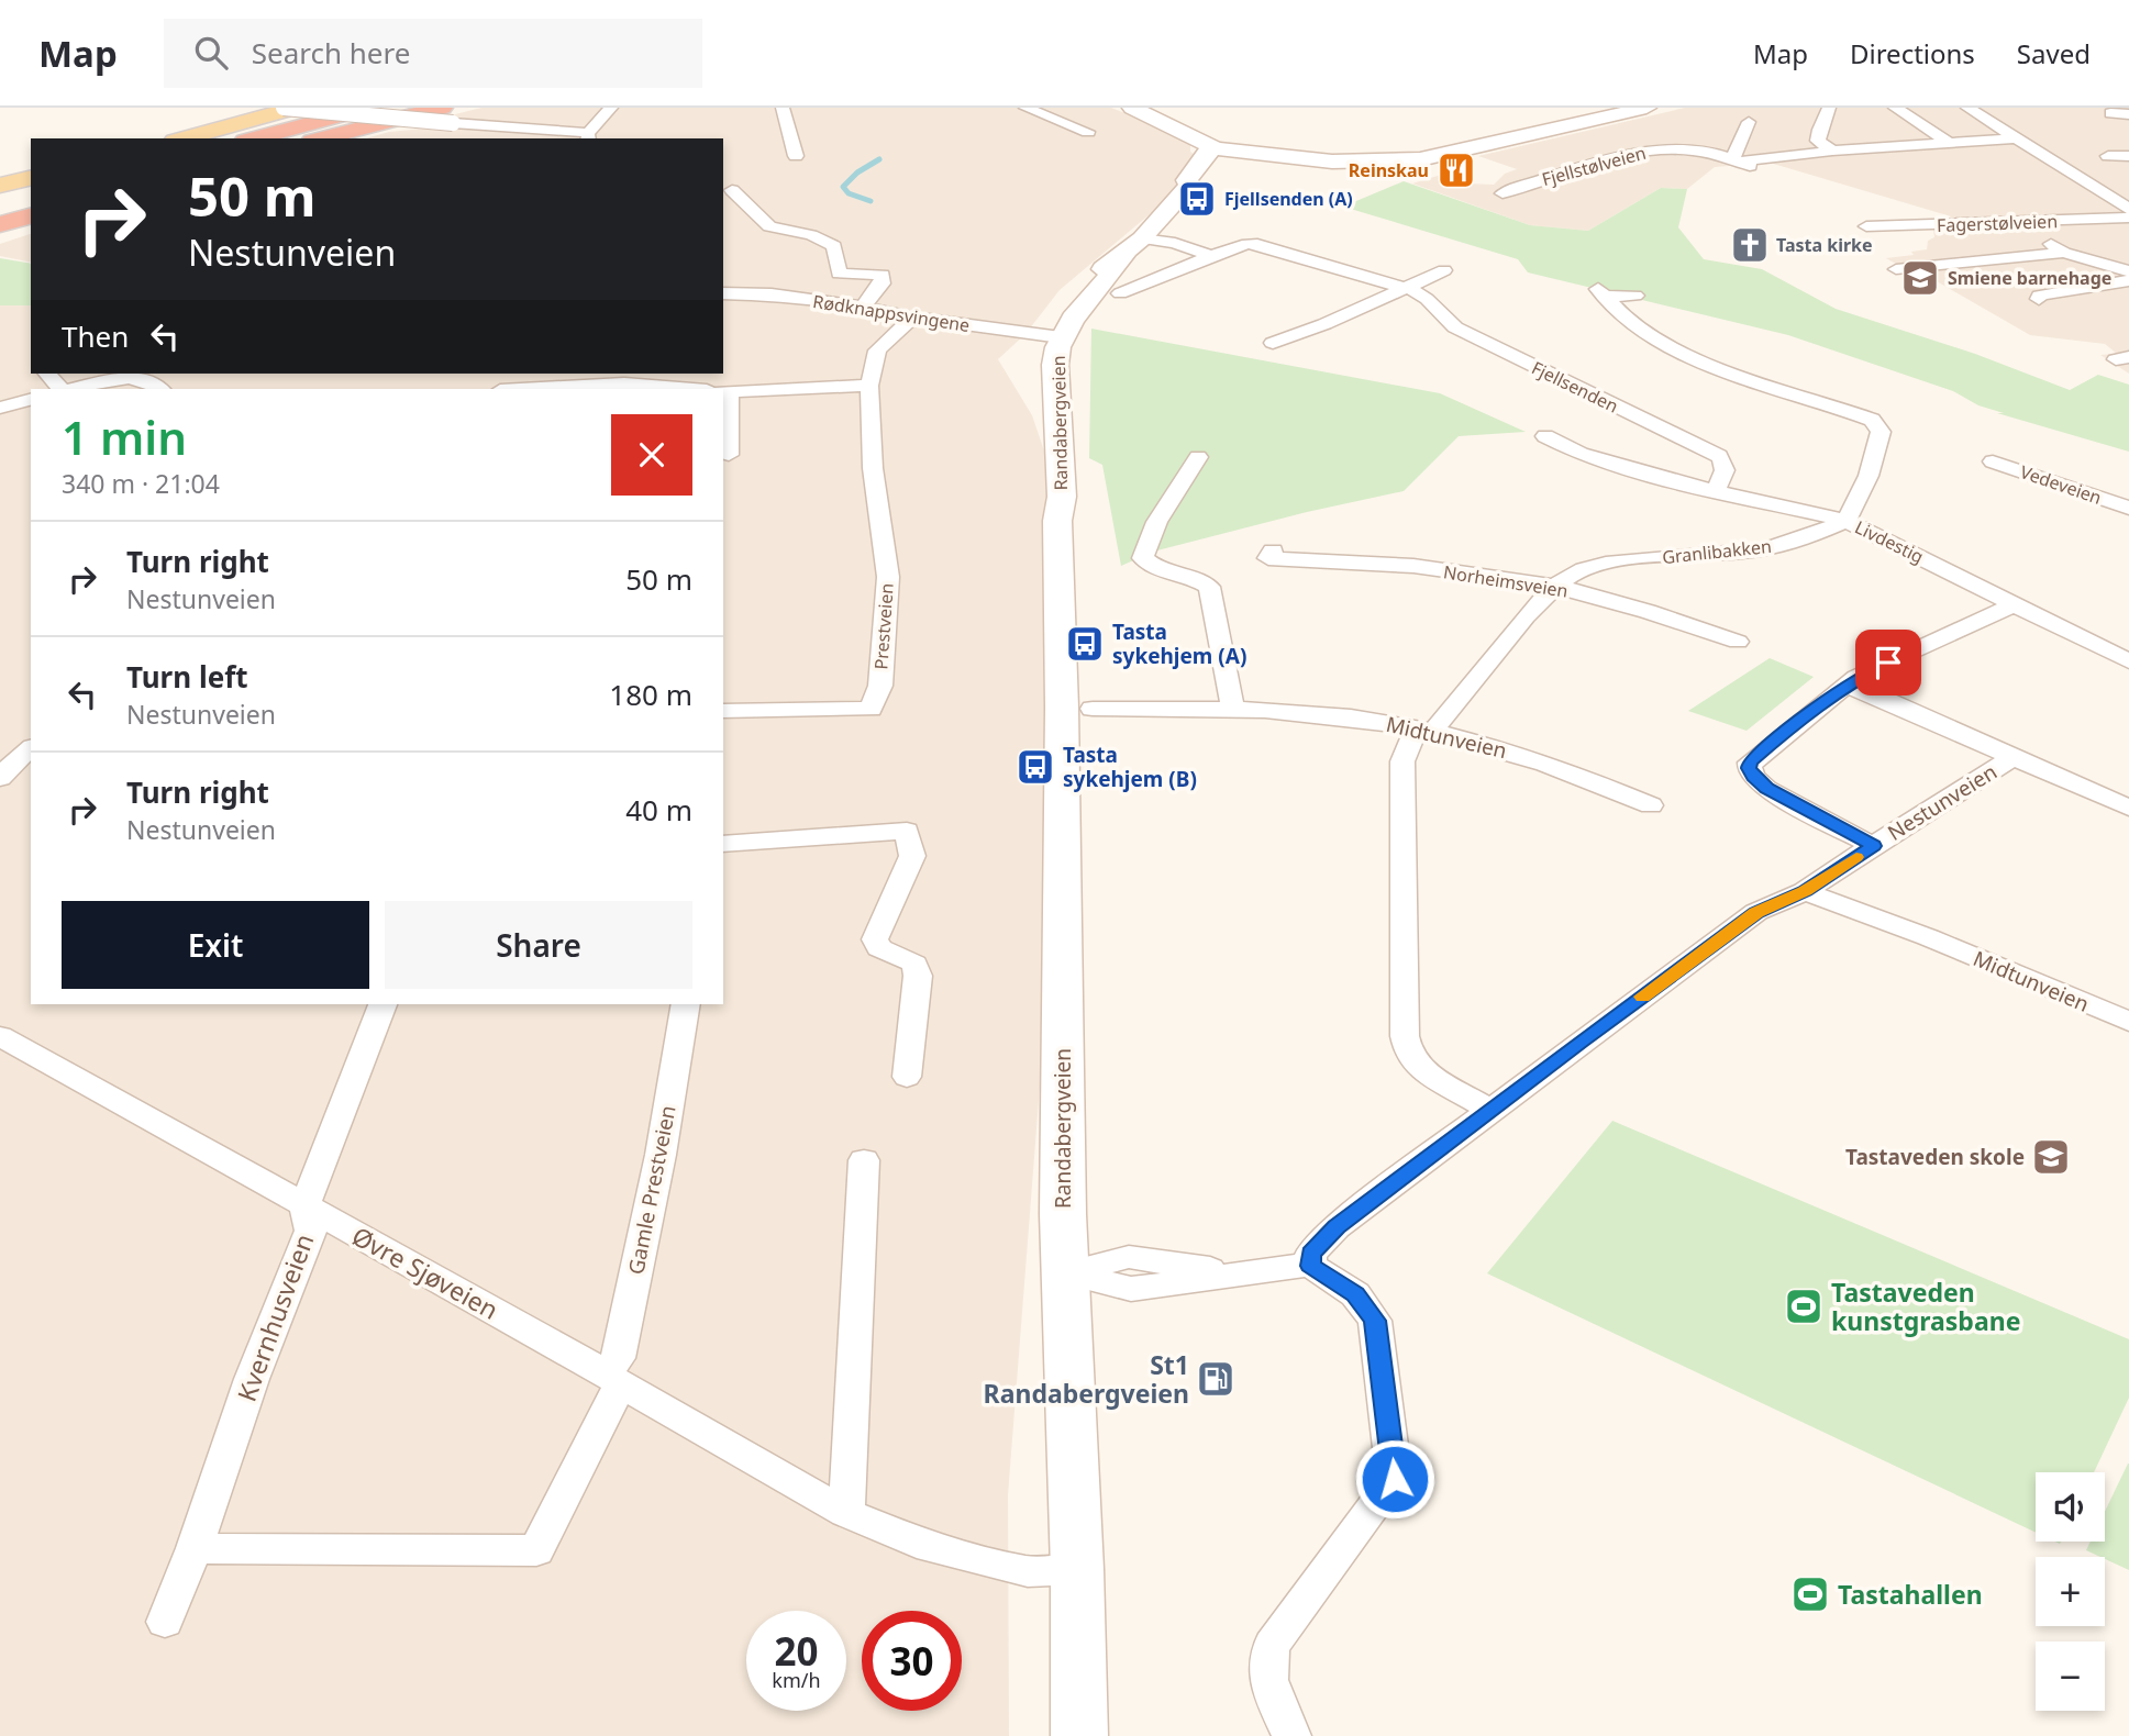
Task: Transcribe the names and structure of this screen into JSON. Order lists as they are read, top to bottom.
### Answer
{
  "streets": {
    "main road": ["Randabergveien"],
    "street": [
      "Fjellstølveien",
      "Fagerstølveien",
      "Rødknappsvingene",
      "Fjellsenden",
      "Vedeveien",
      "Livdestig",
      "Granlibakken",
      "Norheimsveien",
      "Prestveien",
      "Midtunveien",
      "Nestunveien",
      "Gamle Prestveien",
      "Øvre Sjøveien",
      "Kvernhusveien"
    ]
  },
  "crossings": [
    ["Rødknappsvingene", "Randabergveien"],
    ["Rødknappsvingene", "Prestveien"],
    ["Fjellsenden", "Livdestig"],
    ["Randabergveien", "Øvre Sjøveien"],
    ["Livdestig", "Granlibakken"],
    ["Livdestig", "Nestunveien"],
    ["Granlibakken", "Norheimsveien"],
    ["Granlibakken", "Midtunveien"],
    ["Granlibakken", "Nestunveien"],
    ["Midtunveien", "Nestunveien"],
    ["Gamle Prestveien", "Øvre Sjøveien"],
    ["Gamle Prestveien", "Kvernhusveien"],
    ["Øvre Sjøveien", "Kvernhusveien"]
  ],
  "places": {
    "restaurant": ["Reinskau"],
    "bus stop": ["Fjellsenden (A)", "Tasta sykehjem (A)", "Tasta sykehjem (B)"],
    "church": ["Tasta kirke"],
    "school or university": ["Smiene barnehage", "Tastaveden skole"],
    "sports": ["Tastaveden kunstgrasbane", "Tastahallen"],
    "fuel station": ["St1 Randabergveien"]
  },
  "page": {
    "header": "Map",
    "search": "Search here",
    "nav": ["Map", "Directions", "Saved"],
    "turn": ["50 m", "Nestunveien"],
    "then": "Then",
    "heading": ["1 min", "340 m · 21:04"],
    "list": [
      {
        "name": "Turn right",
        "note": "Nestunveien",
        "value": "50 m"
      },
      {
        "name": "Turn left",
        "note": "Nestunveien",
        "value": "180 m"
      },
      {
        "name": "Turn right",
        "note": "Nestunveien",
        "value": "40 m"
      }
    ],
    "buttons": ["Exit", "Share"],
    "map_buttons": ["+", "−"],
    "speed": "20 km/h",
    "limit": "30"
  }
}
